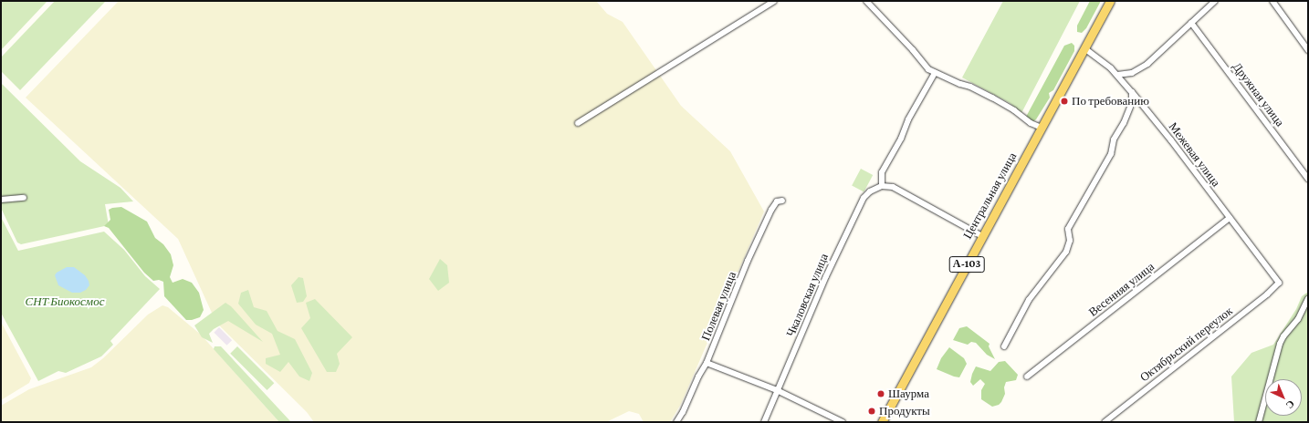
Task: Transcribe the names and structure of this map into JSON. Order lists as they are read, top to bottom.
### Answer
{
  "streets": {
    "main road": ["Центральная улица", "А-103"],
    "street": [
      "Дружная улица",
      "Межевая улица",
      "Весенняя улица",
      "Чкаловская улица",
      "Полевая улица",
      "Октябрьский переулок"
    ]
  },
  "crossings": [
    ["Межевая улица", "Центральная улица"],
    ["Межевая улица", "Весенняя улица"],
    ["Межевая улица", "Октябрьский переулок"]
  ],
  "parks": ["СНТ Биокосмос"],
  "places": ["По требованию", "Шаурма", "Продукты"],
  "north": "bottom right"
}
